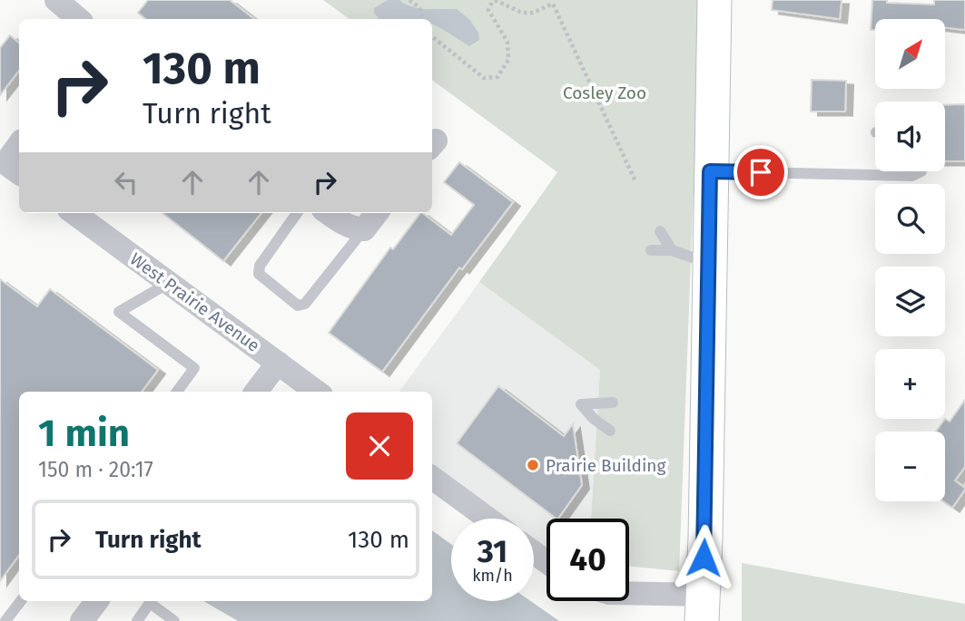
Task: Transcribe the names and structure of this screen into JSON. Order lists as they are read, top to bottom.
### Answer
{
  "streets": {
    "street": ["West Prairie Avenue"]
  },
  "parks": ["Cosley Zoo"],
  "places": ["Prairie Building"],
  "north": "top right",
  "page": {
    "map_buttons": ["+", "−"],
    "turn": ["130 m", "Turn right"],
    "heading": ["1 min", "150 m · 20:17"],
    "list": [
      {
        "name": "Turn right",
        "value": "130 m"
      }
    ],
    "speed": "31 km/h",
    "limit": "40"
  }
}
